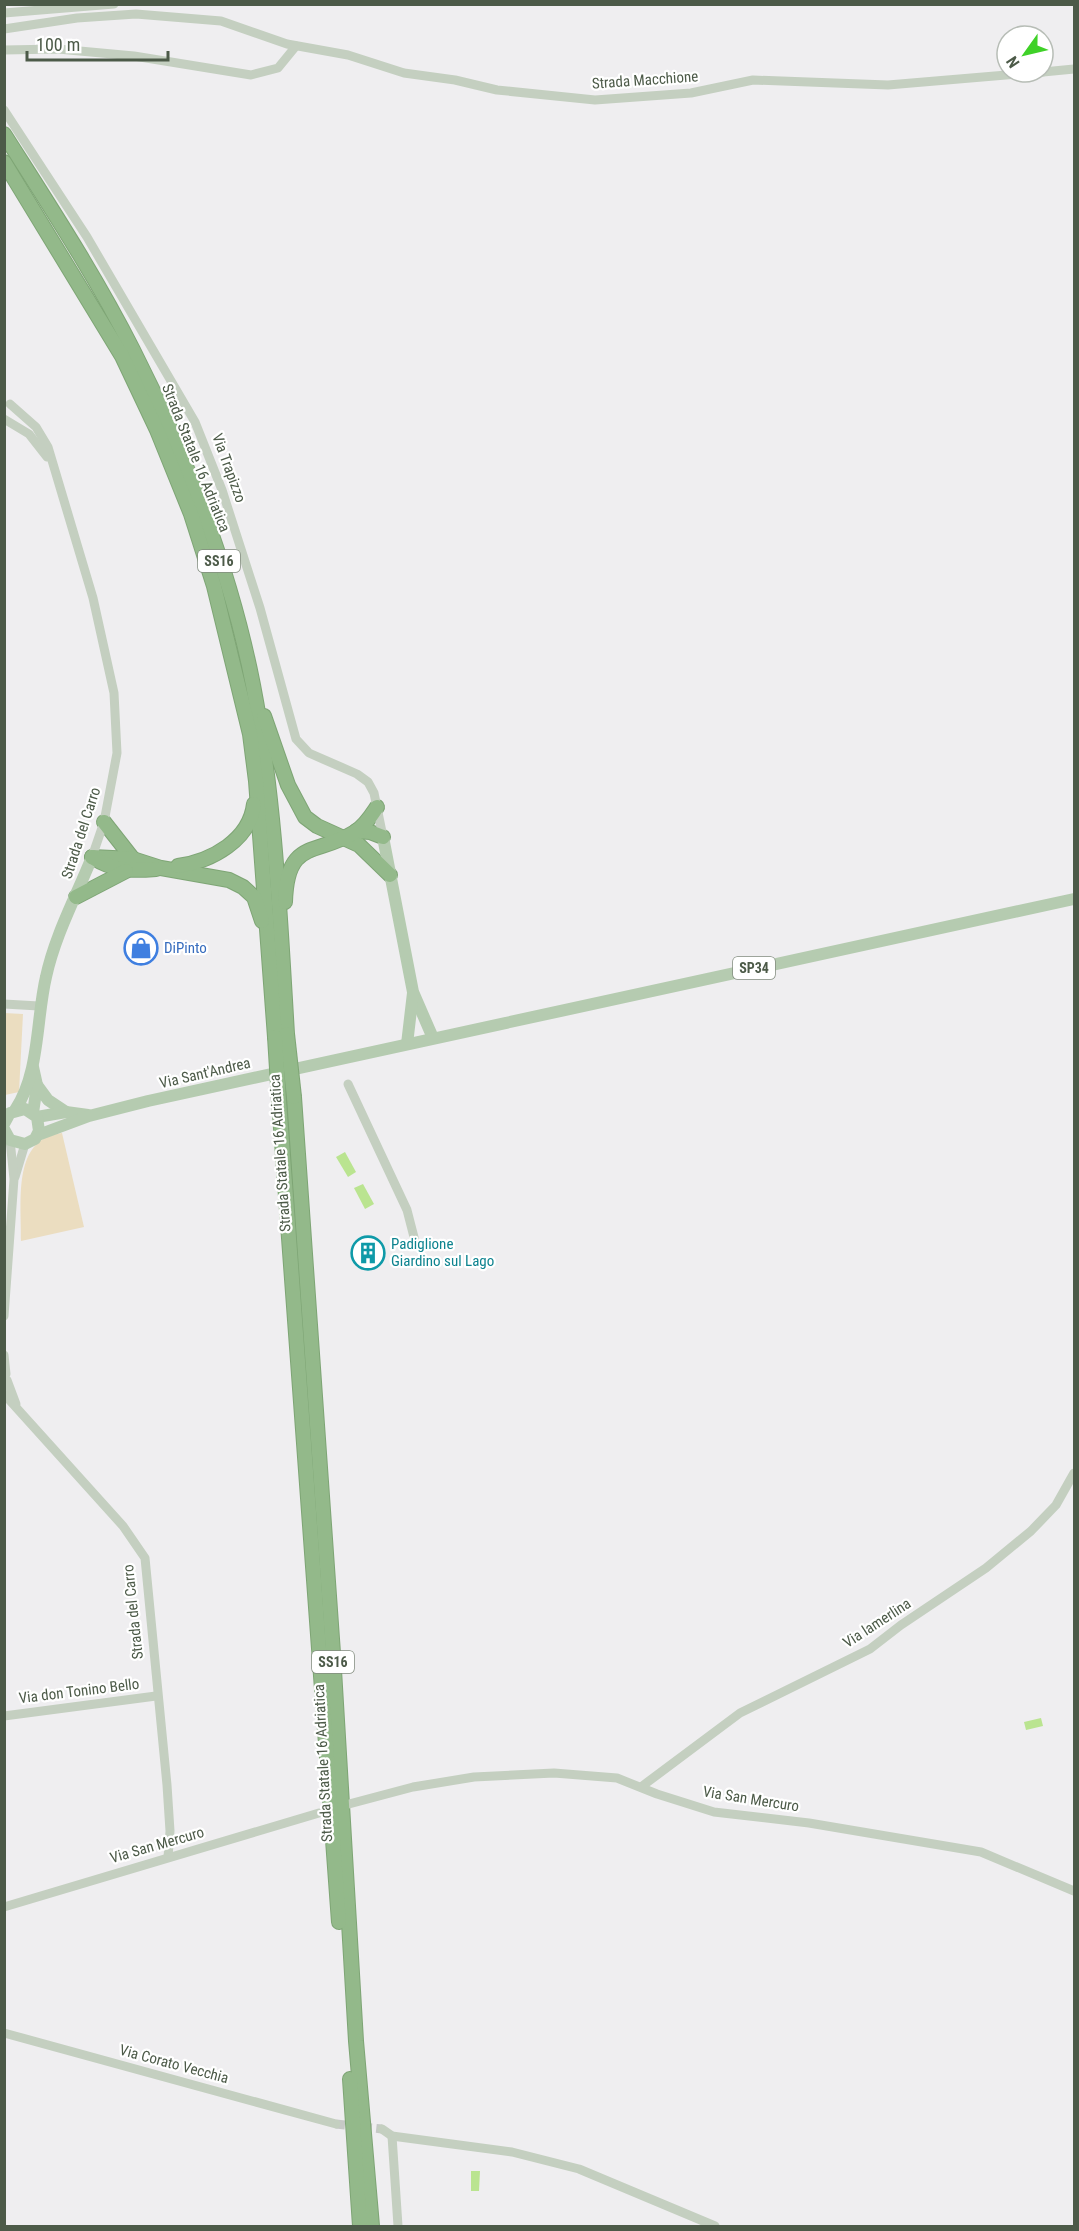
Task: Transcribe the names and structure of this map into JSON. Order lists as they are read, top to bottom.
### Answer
{
  "streets": {
    "highway": ["Strada Statale 16 Adriatica", "SS16"],
    "main road": ["Strada del Carro", "SP34", "Via Sant'Andrea"],
    "street": [
      "Strada Macchione",
      "Via Trapizzo",
      "Via lamerlina",
      "Via don Tonino Bello",
      "Via San Mercuro",
      "Via Corato Vecchia"
    ]
  },
  "crossings": [
    ["Strada del Carro", "Via Sant'Andrea"],
    ["Strada del Carro", "Via don Tonino Bello"],
    ["Strada del Carro", "Via San Mercuro"],
    ["SP34", "Via Sant'Andrea"],
    ["Via lamerlina", "Via San Mercuro"]
  ],
  "places": {
    "shop": ["DiPinto"],
    "building": ["Padiglione Giardino sul Lago"]
  },
  "scale_bar": "100 m",
  "north": "bottom left"
}
